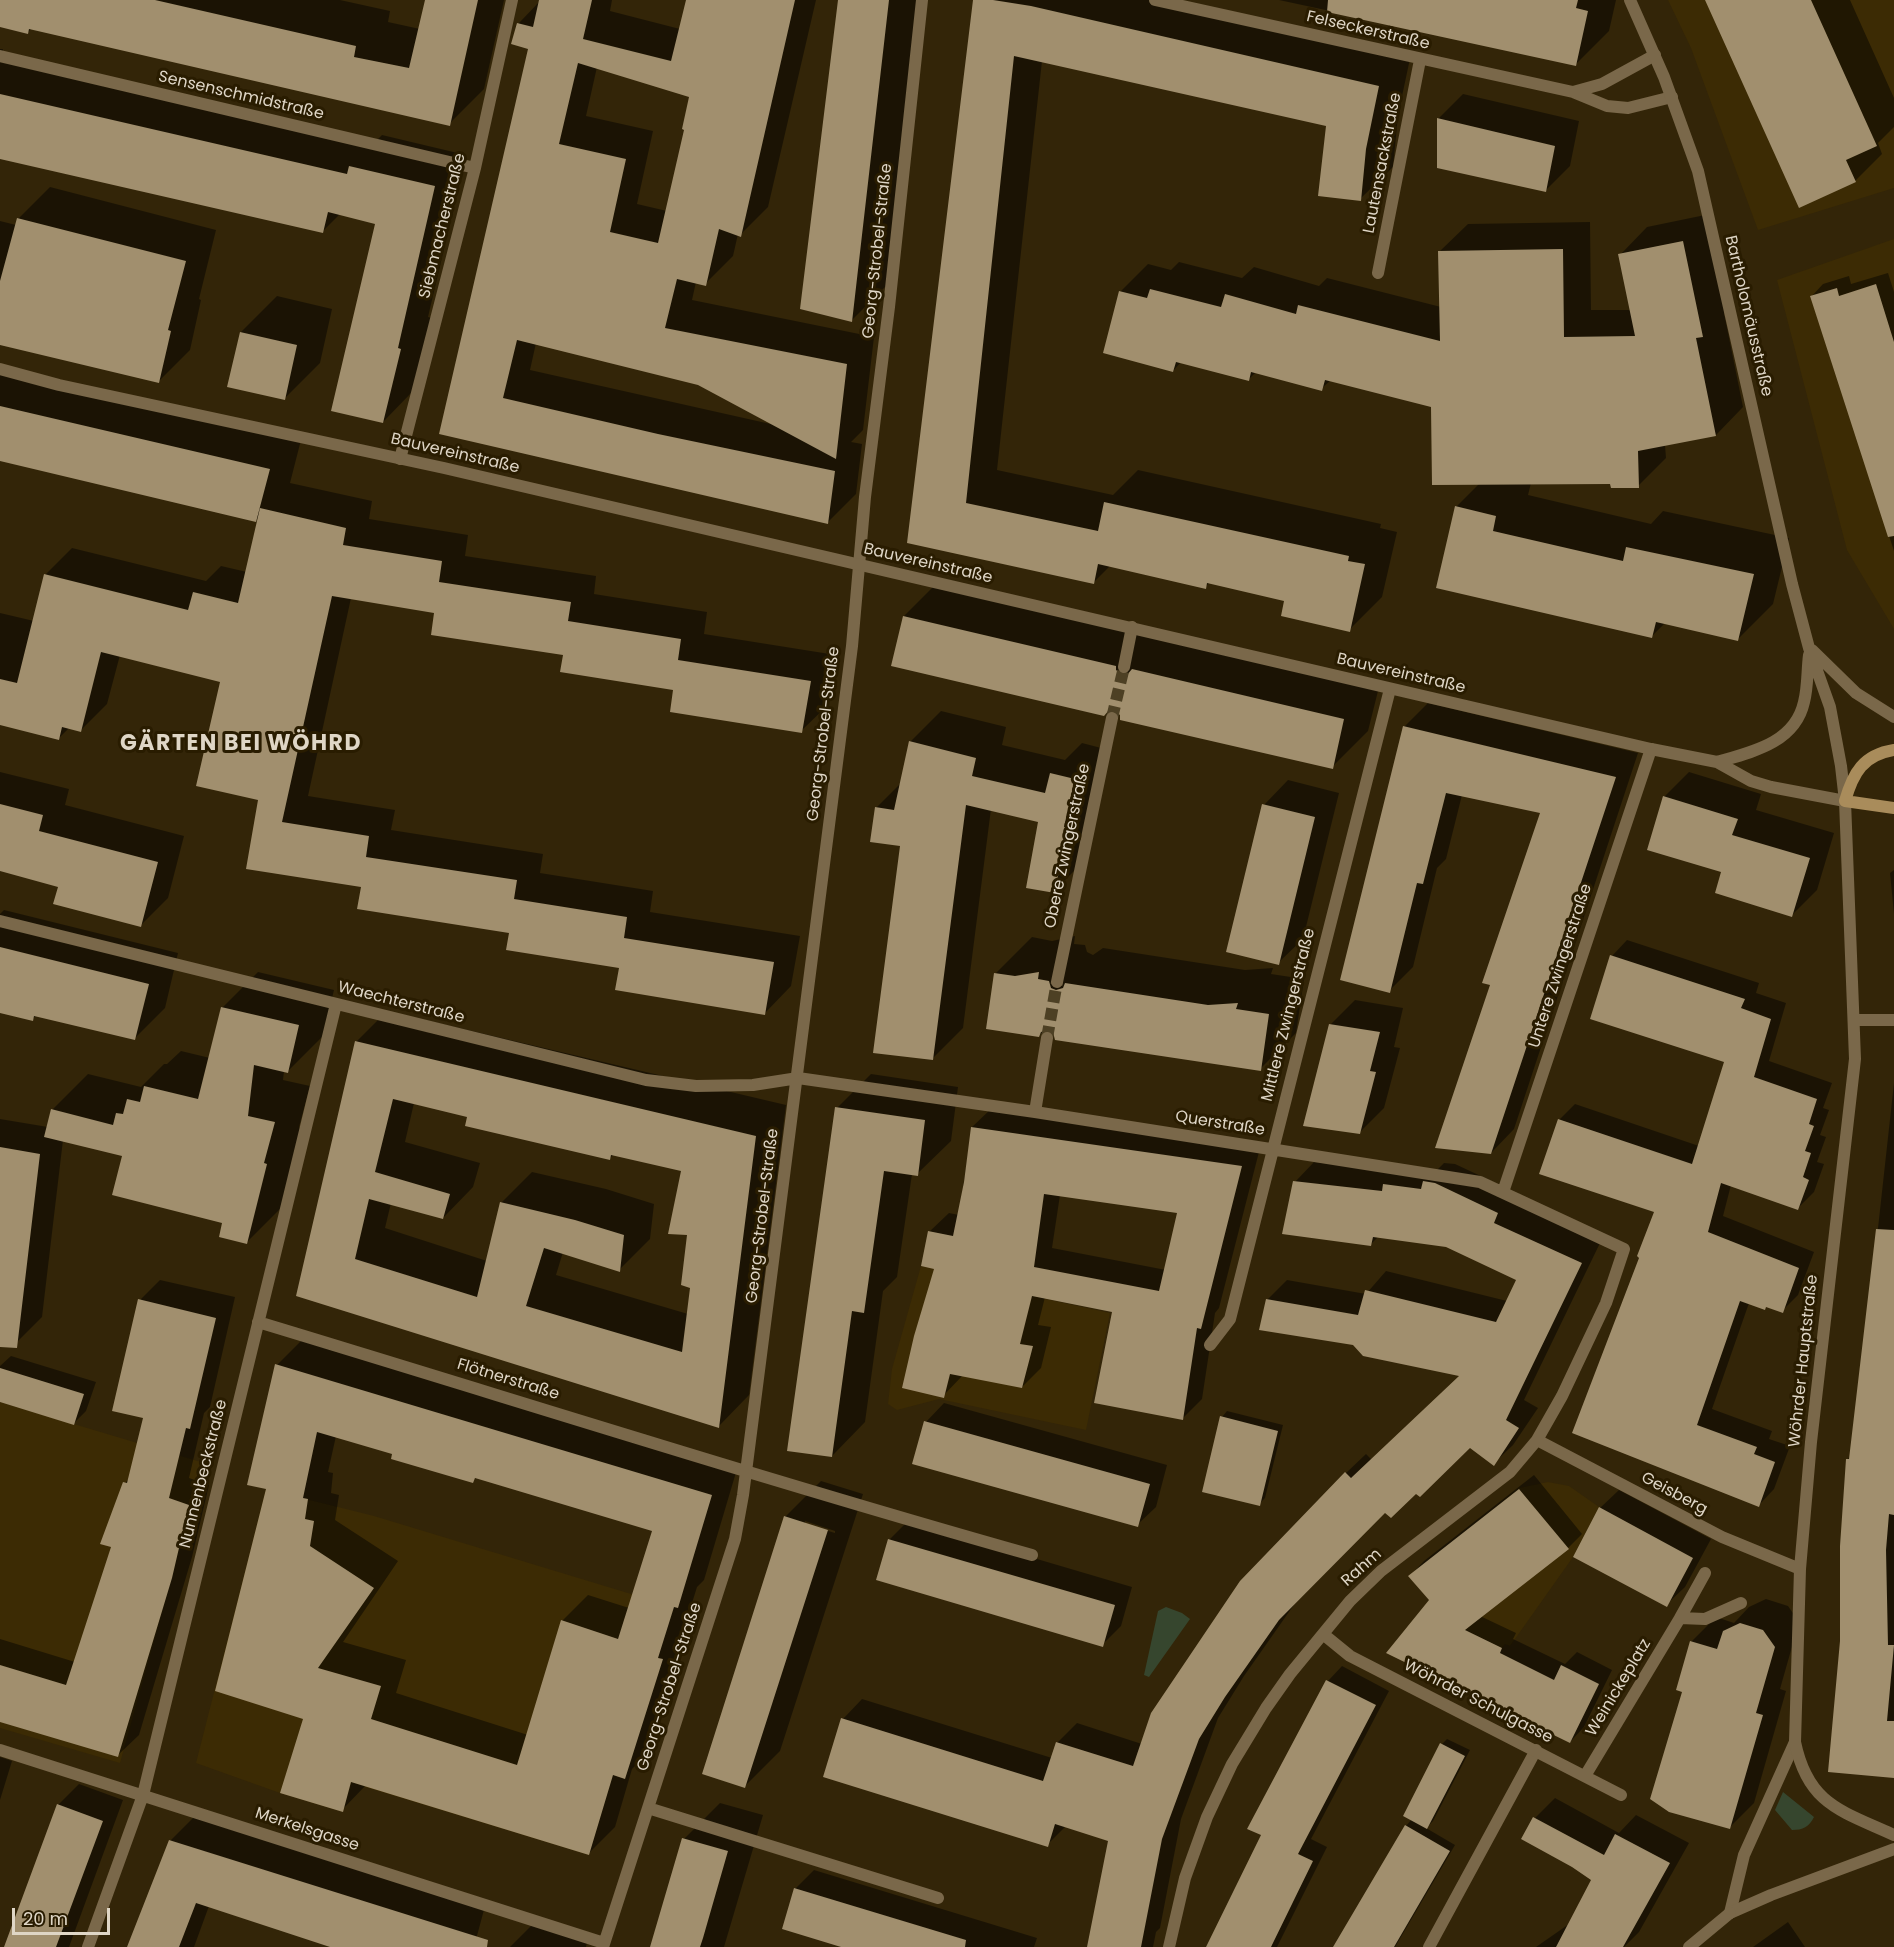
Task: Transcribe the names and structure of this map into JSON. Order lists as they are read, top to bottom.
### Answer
{
  "streets": {
    "street": [
      "Felseckerstraße",
      "Sensenschmidstraße",
      "Lautensackstraße",
      "Siebmacherstraße",
      "Georg-Strobel-Straße",
      "Bartholomäusstraße",
      "Bauvereinstraße",
      "Obere Zwingerstraße",
      "Untere Zwingerstraße",
      "Waechterstraße",
      "Mittlere Zwingerstraße",
      "Querstraße",
      "Wöhrder Hauptstraße",
      "Flötnerstraße",
      "Nunnenbeckstraße",
      "Geisberg",
      "Rahm",
      "Weinickeplatz",
      "Wöhrder Schulgasse",
      "Merkelsgasse"
    ]
  },
  "crossings": [
    ["Felseckerstraße", "Lautensackstraße"],
    ["Felseckerstraße", "Bartholomäusstraße"],
    ["Sensenschmidstraße", "Siebmacherstraße"],
    ["Siebmacherstraße", "Bauvereinstraße"],
    ["Georg-Strobel-Straße", "Bauvereinstraße"],
    ["Georg-Strobel-Straße", "Waechterstraße"],
    ["Georg-Strobel-Straße", "Querstraße"],
    ["Georg-Strobel-Straße", "Flötnerstraße"],
    ["Georg-Strobel-Straße", "Merkelsgasse"],
    ["Bartholomäusstraße", "Bauvereinstraße"],
    ["Bartholomäusstraße", "Wöhrder Hauptstraße"],
    ["Bauvereinstraße", "Untere Zwingerstraße"],
    ["Bauvereinstraße", "Mittlere Zwingerstraße"],
    ["Bauvereinstraße", "Wöhrder Hauptstraße"],
    ["Untere Zwingerstraße", "Querstraße"],
    ["Waechterstraße", "Querstraße"],
    ["Waechterstraße", "Nunnenbeckstraße"],
    ["Mittlere Zwingerstraße", "Querstraße"],
    ["Querstraße", "Rahm"],
    ["Wöhrder Hauptstraße", "Geisberg"],
    ["Flötnerstraße", "Nunnenbeckstraße"],
    ["Nunnenbeckstraße", "Merkelsgasse"],
    ["Geisberg", "Rahm"],
    ["Rahm", "Wöhrder Schulgasse"],
    ["Weinickeplatz", "Wöhrder Schulgasse"]
  ],
  "districts": ["GÄRTEN BEI WÖHRD"],
  "scale_bar": "20 m"
}
